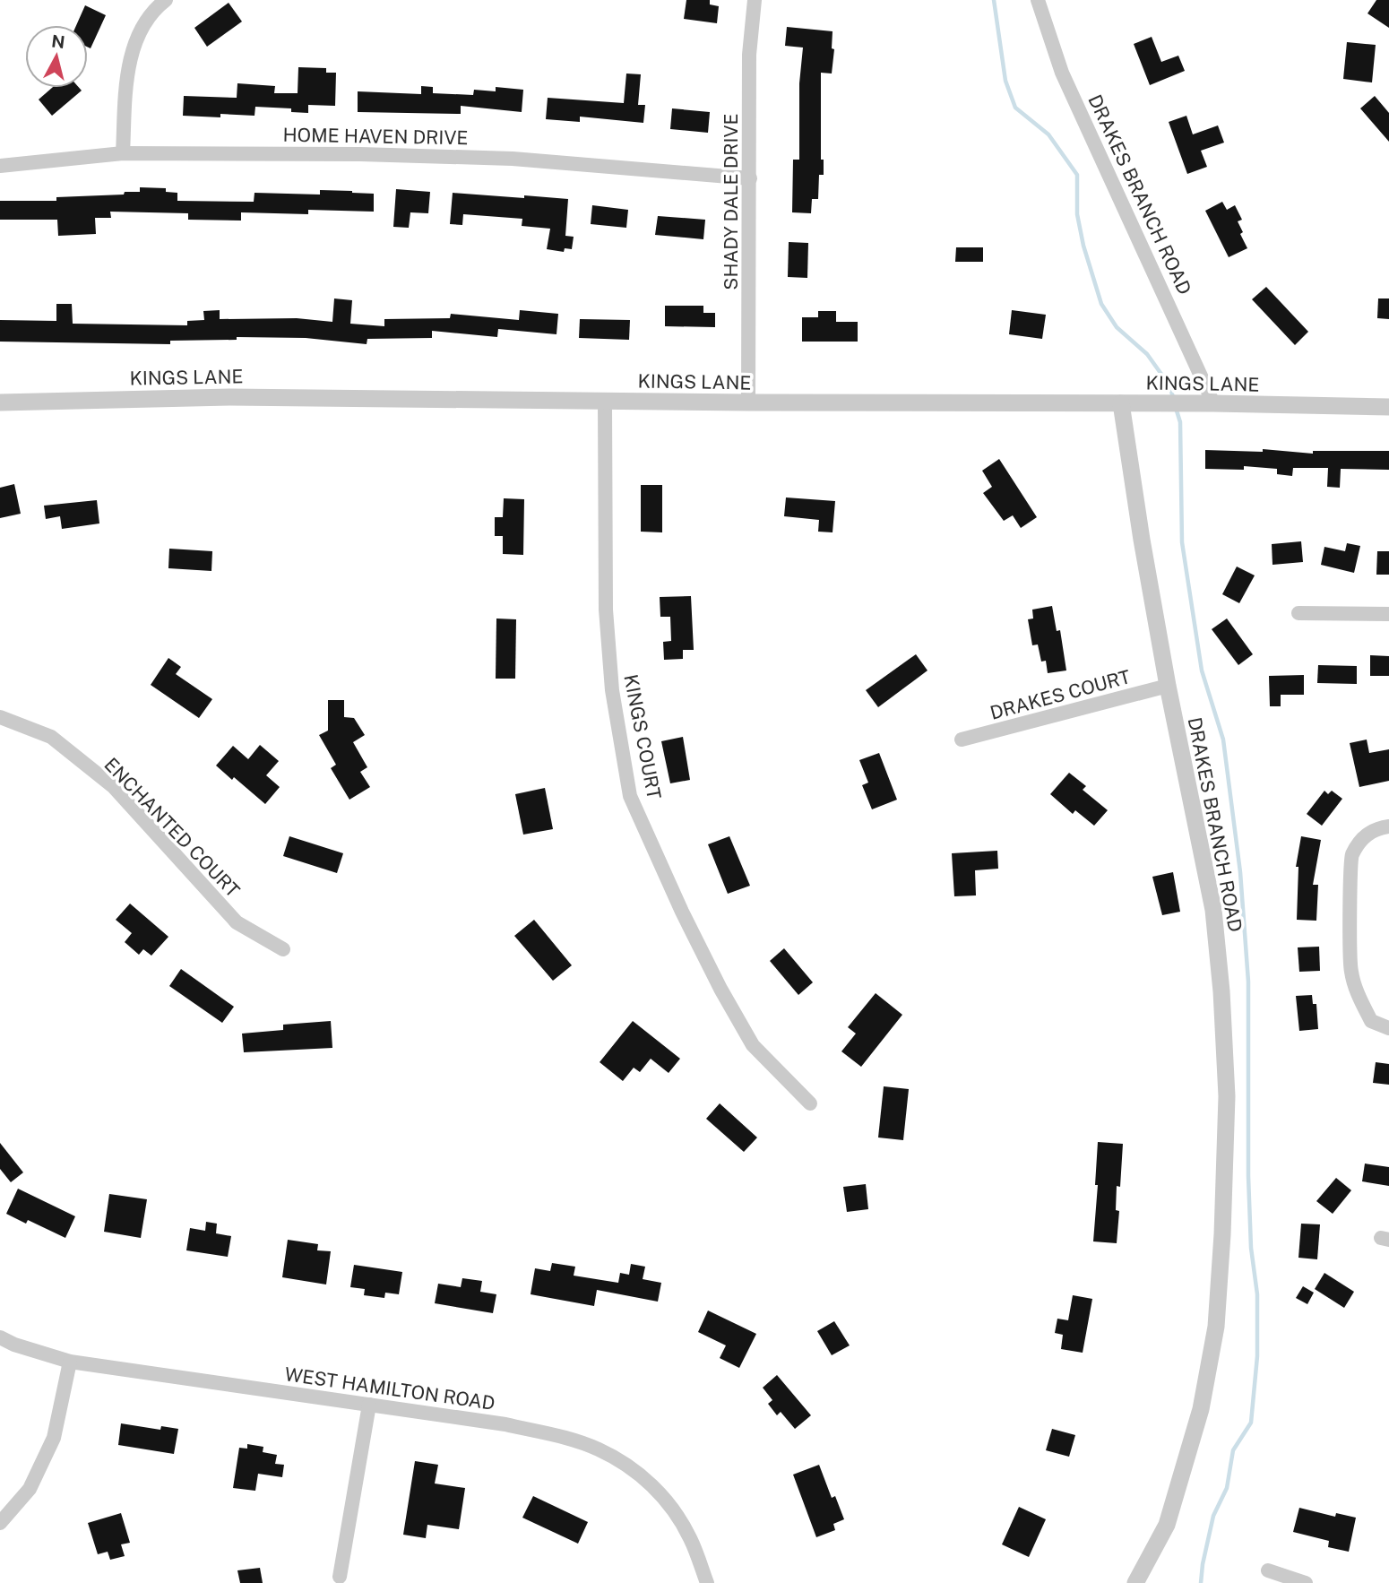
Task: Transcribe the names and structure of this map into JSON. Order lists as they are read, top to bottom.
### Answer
{
  "streets": {
    "street": [
      "HOME HAVEN DRIVE",
      "DRAKES BRANCH ROAD",
      "SHADY DALE DRIVE",
      "KINGS LANE",
      "DRAKES COURT",
      "KINGS COURT",
      "ENCHANTED COURT",
      "WEST HAMILTON ROAD"
    ]
  },
  "crossings": [
    ["HOME HAVEN DRIVE", "SHADY DALE DRIVE"],
    ["DRAKES BRANCH ROAD", "KINGS LANE"],
    ["DRAKES BRANCH ROAD", "DRAKES COURT"],
    ["SHADY DALE DRIVE", "KINGS LANE"],
    ["KINGS LANE", "KINGS COURT"]
  ],
  "north": "top"
}
